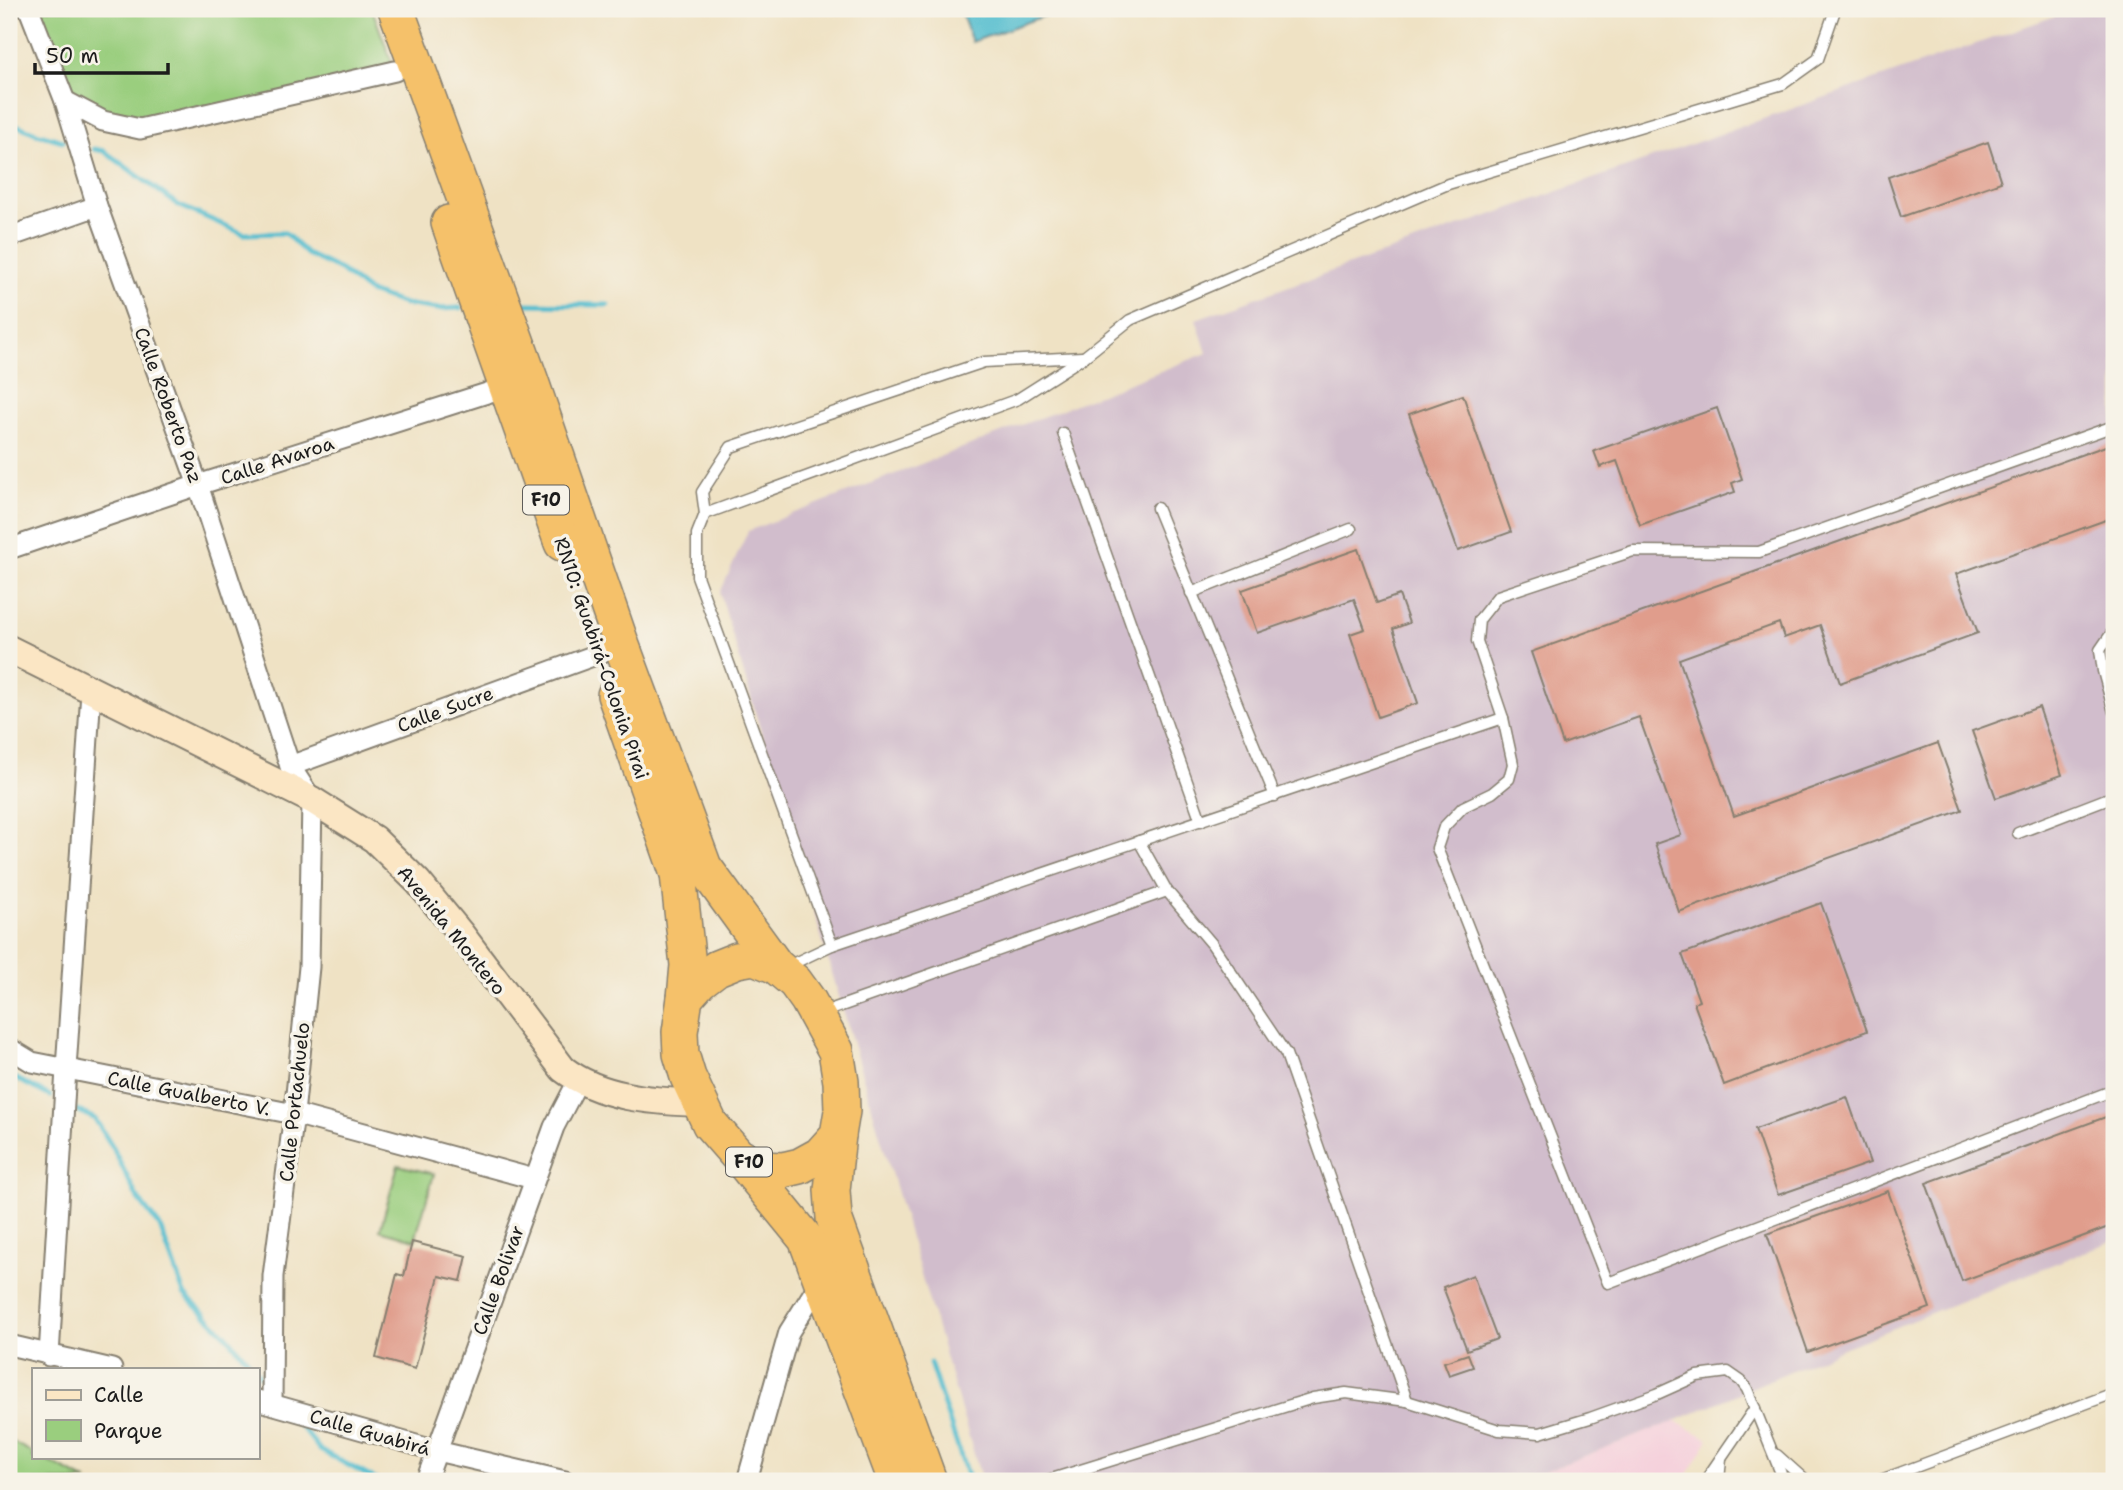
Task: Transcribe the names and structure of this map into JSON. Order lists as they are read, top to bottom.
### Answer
{
  "streets": {
    "highway": ["F10", "RN10: Guabirá-Colonia Pirai"],
    "street": [
      "Calle Roberto Paz",
      "Calle Avaroa",
      "Calle Sucre",
      "Avenida Montero",
      "Calle Gualberto V.",
      "Calle Portachuelo",
      "Calle Bolivar",
      "Calle Guabirá"
    ]
  },
  "crossings": [
    ["Calle Roberto Paz", "Calle Avaroa"],
    ["Calle Roberto Paz", "Calle Sucre"],
    ["Calle Roberto Paz", "Avenida Montero"],
    ["Calle Roberto Paz", "Calle Portachuelo"],
    ["Calle Avaroa", "RN10: Guabirá-Colonia Pirai"],
    ["F10", "RN10: Guabirá-Colonia Pirai"],
    ["F10", "Avenida Montero"],
    ["RN10: Guabirá-Colonia Pirai", "Calle Sucre"],
    ["RN10: Guabirá-Colonia Pirai", "Avenida Montero"],
    ["Avenida Montero", "Calle Portachuelo"],
    ["Avenida Montero", "Calle Bolivar"],
    ["Calle Gualberto V.", "Calle Portachuelo"],
    ["Calle Gualberto V.", "Calle Bolivar"],
    ["Calle Portachuelo", "Calle Guabirá"],
    ["Calle Bolivar", "Calle Guabirá"]
  ],
  "legend": ["Calle", "Parque"],
  "scale_bar": "50 m"
}
